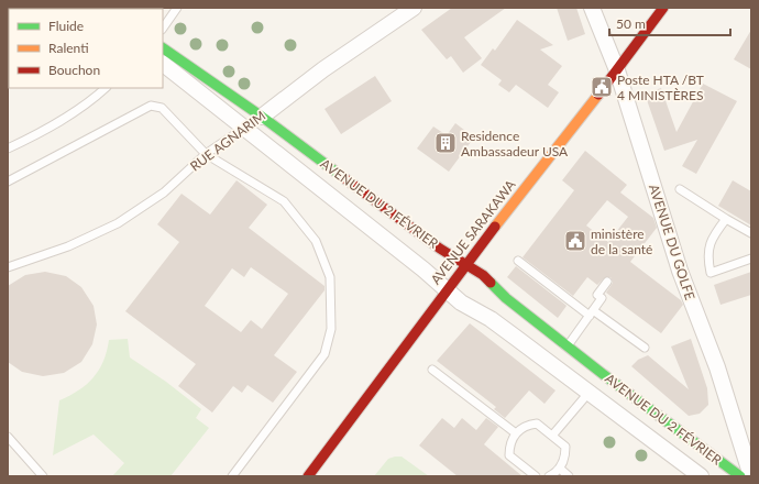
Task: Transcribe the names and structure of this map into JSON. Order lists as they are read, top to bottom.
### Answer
{
  "streets": {
    "street": [
      "RUE AGNARIM",
      "AVENUE DU 2 FÉVRIER",
      "AVENUE SARAKAWA",
      "AVENUE DU GOLFE"
    ]
  },
  "crossings": [
    ["RUE AGNARIM", "AVENUE DU 2 FÉVRIER"],
    ["AVENUE DU 2 FÉVRIER", "AVENUE SARAKAWA"],
    ["AVENUE SARAKAWA", "AVENUE DU GOLFE"]
  ],
  "places": {
    "public building": ["Poste HTA /BT 4 MINISTÈRES", "ministère de la santé"],
    "building": ["Residence Ambassadeur USA"]
  },
  "legend": ["Fluide", "Ralenti", "Bouchon"],
  "scale_bar": "50 m"
}
